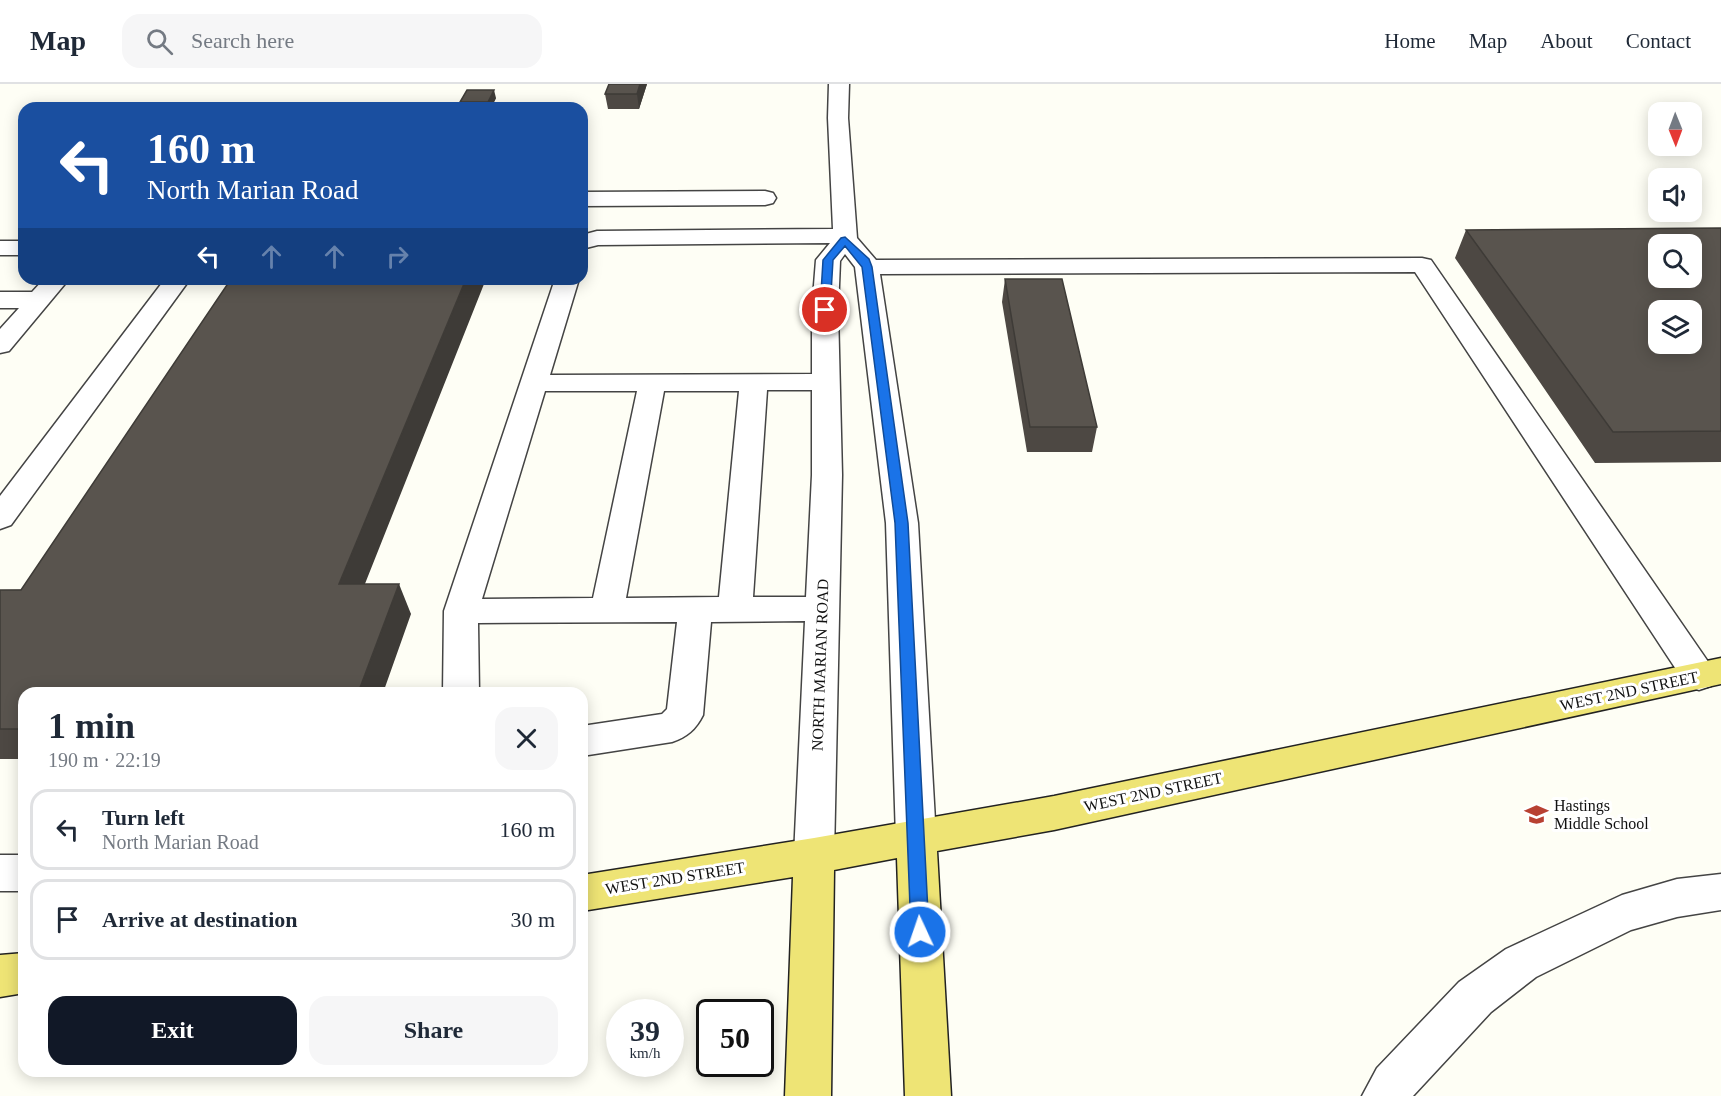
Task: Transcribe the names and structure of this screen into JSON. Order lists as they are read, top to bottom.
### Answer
{
  "streets": {
    "main road": ["NORTH MARIAN ROAD", "WEST 2ND STREET"]
  },
  "crossings": [
    ["NORTH MARIAN ROAD", "WEST 2ND STREET"]
  ],
  "places": {
    "school or university": ["Hastings Middle School"]
  },
  "north": "bottom",
  "page": {
    "header": "Map",
    "search": "Search here",
    "nav": [
      "Home",
      "Map",
      "About",
      "Contact"
    ],
    "turn": ["160 m", "North Marian Road"],
    "heading": ["1 min", "190 m · 22:19"],
    "list": [
      {
        "name": "Turn left",
        "note": "North Marian Road",
        "value": "160 m"
      },
      {
        "name": "Arrive at destination",
        "value": "30 m"
      }
    ],
    "buttons": ["Exit", "Share"],
    "speed": "39 km/h",
    "limit": "50"
  }
}
